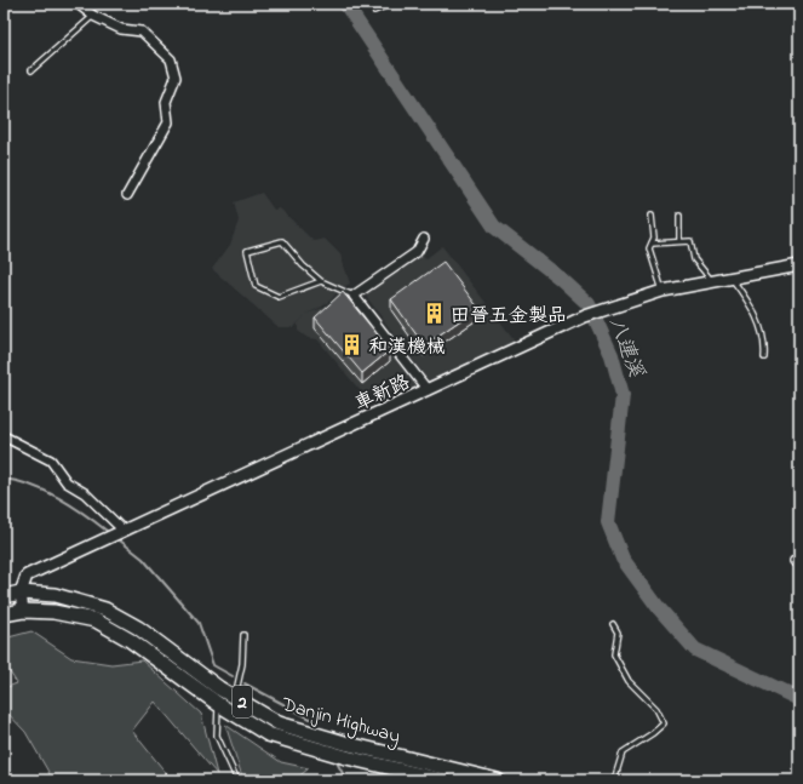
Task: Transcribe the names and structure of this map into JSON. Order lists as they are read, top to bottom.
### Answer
{
  "streets": {
    "main road": ["2", "Danjin Highway"],
    "street": ["車新路"]
  },
  "crossings": [
    ["車新路", "Danjin Highway"]
  ],
  "water": ["八連溪"],
  "places": {
    "building": ["田晉五金製品", "和漢機械"]
  }
}
